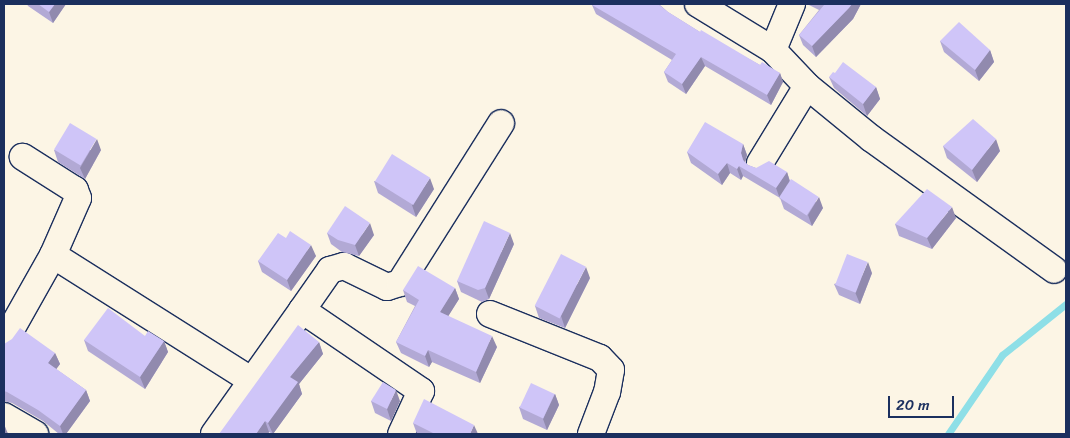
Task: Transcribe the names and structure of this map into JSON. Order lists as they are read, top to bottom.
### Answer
{
  "scale_bar": "20 m"
}
